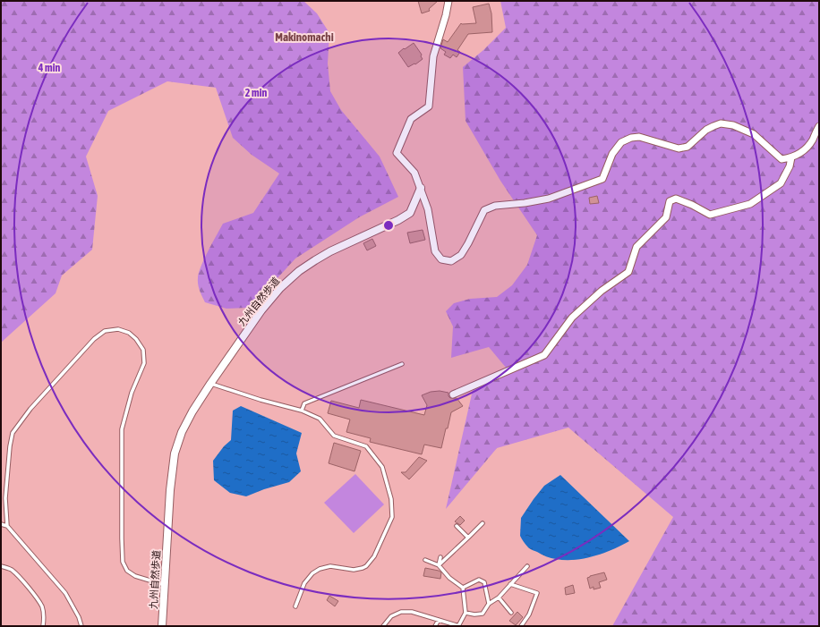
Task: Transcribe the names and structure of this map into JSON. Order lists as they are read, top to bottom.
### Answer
{
  "streets": {
    "street": ["九州自然歩道"]
  },
  "districts": ["Makinomachi"],
  "rings": ["4 min", "2 min"]
}
